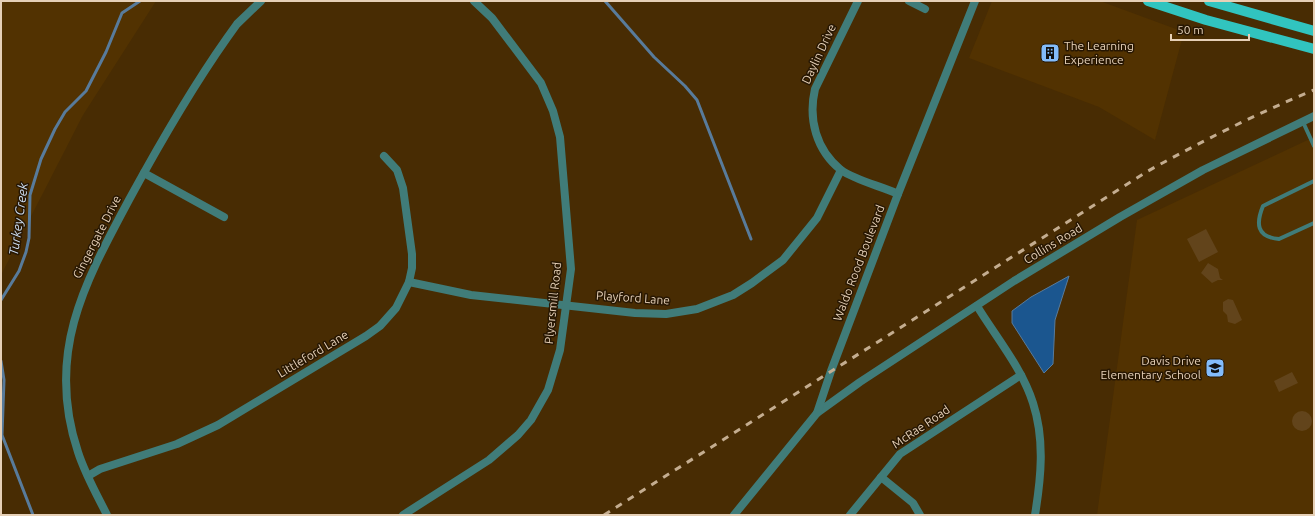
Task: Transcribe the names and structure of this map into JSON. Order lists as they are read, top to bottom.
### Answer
{
  "streets": {
    "street": [
      "Daylin Drive",
      "Gingergate Drive",
      "Collins Road",
      "Waldo Rood Boulevard",
      "Playford Lane",
      "Plyersmill Road",
      "Littleford Lane",
      "McRae Road"
    ]
  },
  "crossings": [
    ["Daylin Drive", "Waldo Rood Boulevard"],
    ["Daylin Drive", "Playford Lane"],
    ["Gingergate Drive", "Littleford Lane"],
    ["Collins Road", "Waldo Rood Boulevard"],
    ["Playford Lane", "Plyersmill Road"],
    ["Playford Lane", "Littleford Lane"]
  ],
  "water": ["Turkey Creek"],
  "places": {
    "building": ["The Learning Experience"],
    "school or university": ["Davis Drive Elementary School"]
  },
  "scale_bar": "50 m"
}
